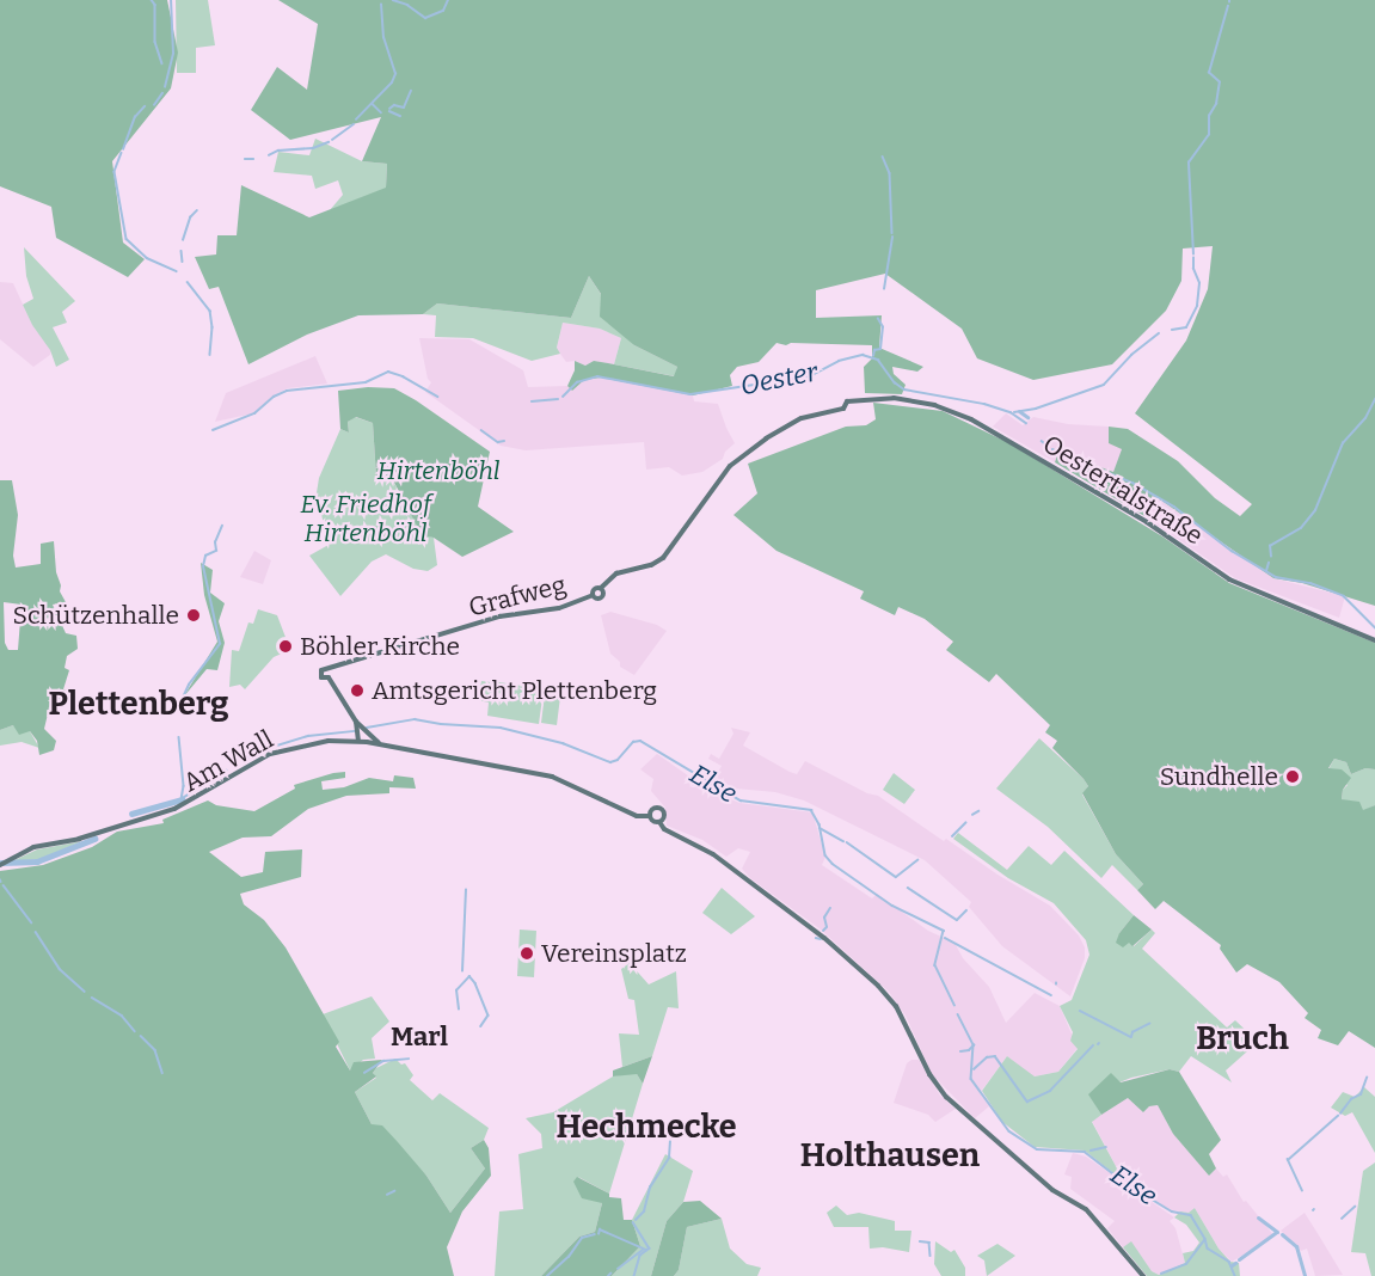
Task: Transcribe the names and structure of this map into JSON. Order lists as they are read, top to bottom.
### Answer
{
  "streets": {
    "main road": ["Oestertalstraße", "Grafweg", "Am Wall"]
  },
  "crossings": [
    ["Oestertalstraße", "Grafweg"]
  ],
  "districts": [
    "Plettenberg",
    "Marl",
    "Bruch",
    "Hechmecke",
    "Holthausen"
  ],
  "water": ["Oester", "Else"],
  "parks": ["Hirtenböhl", "Ev. Friedhof Hirtenböhl"],
  "places": [
    "Schützenhalle",
    "Böhler Kirche",
    "Amtsgericht Plettenberg",
    "Sundhelle",
    "Vereinsplatz"
  ]
}
